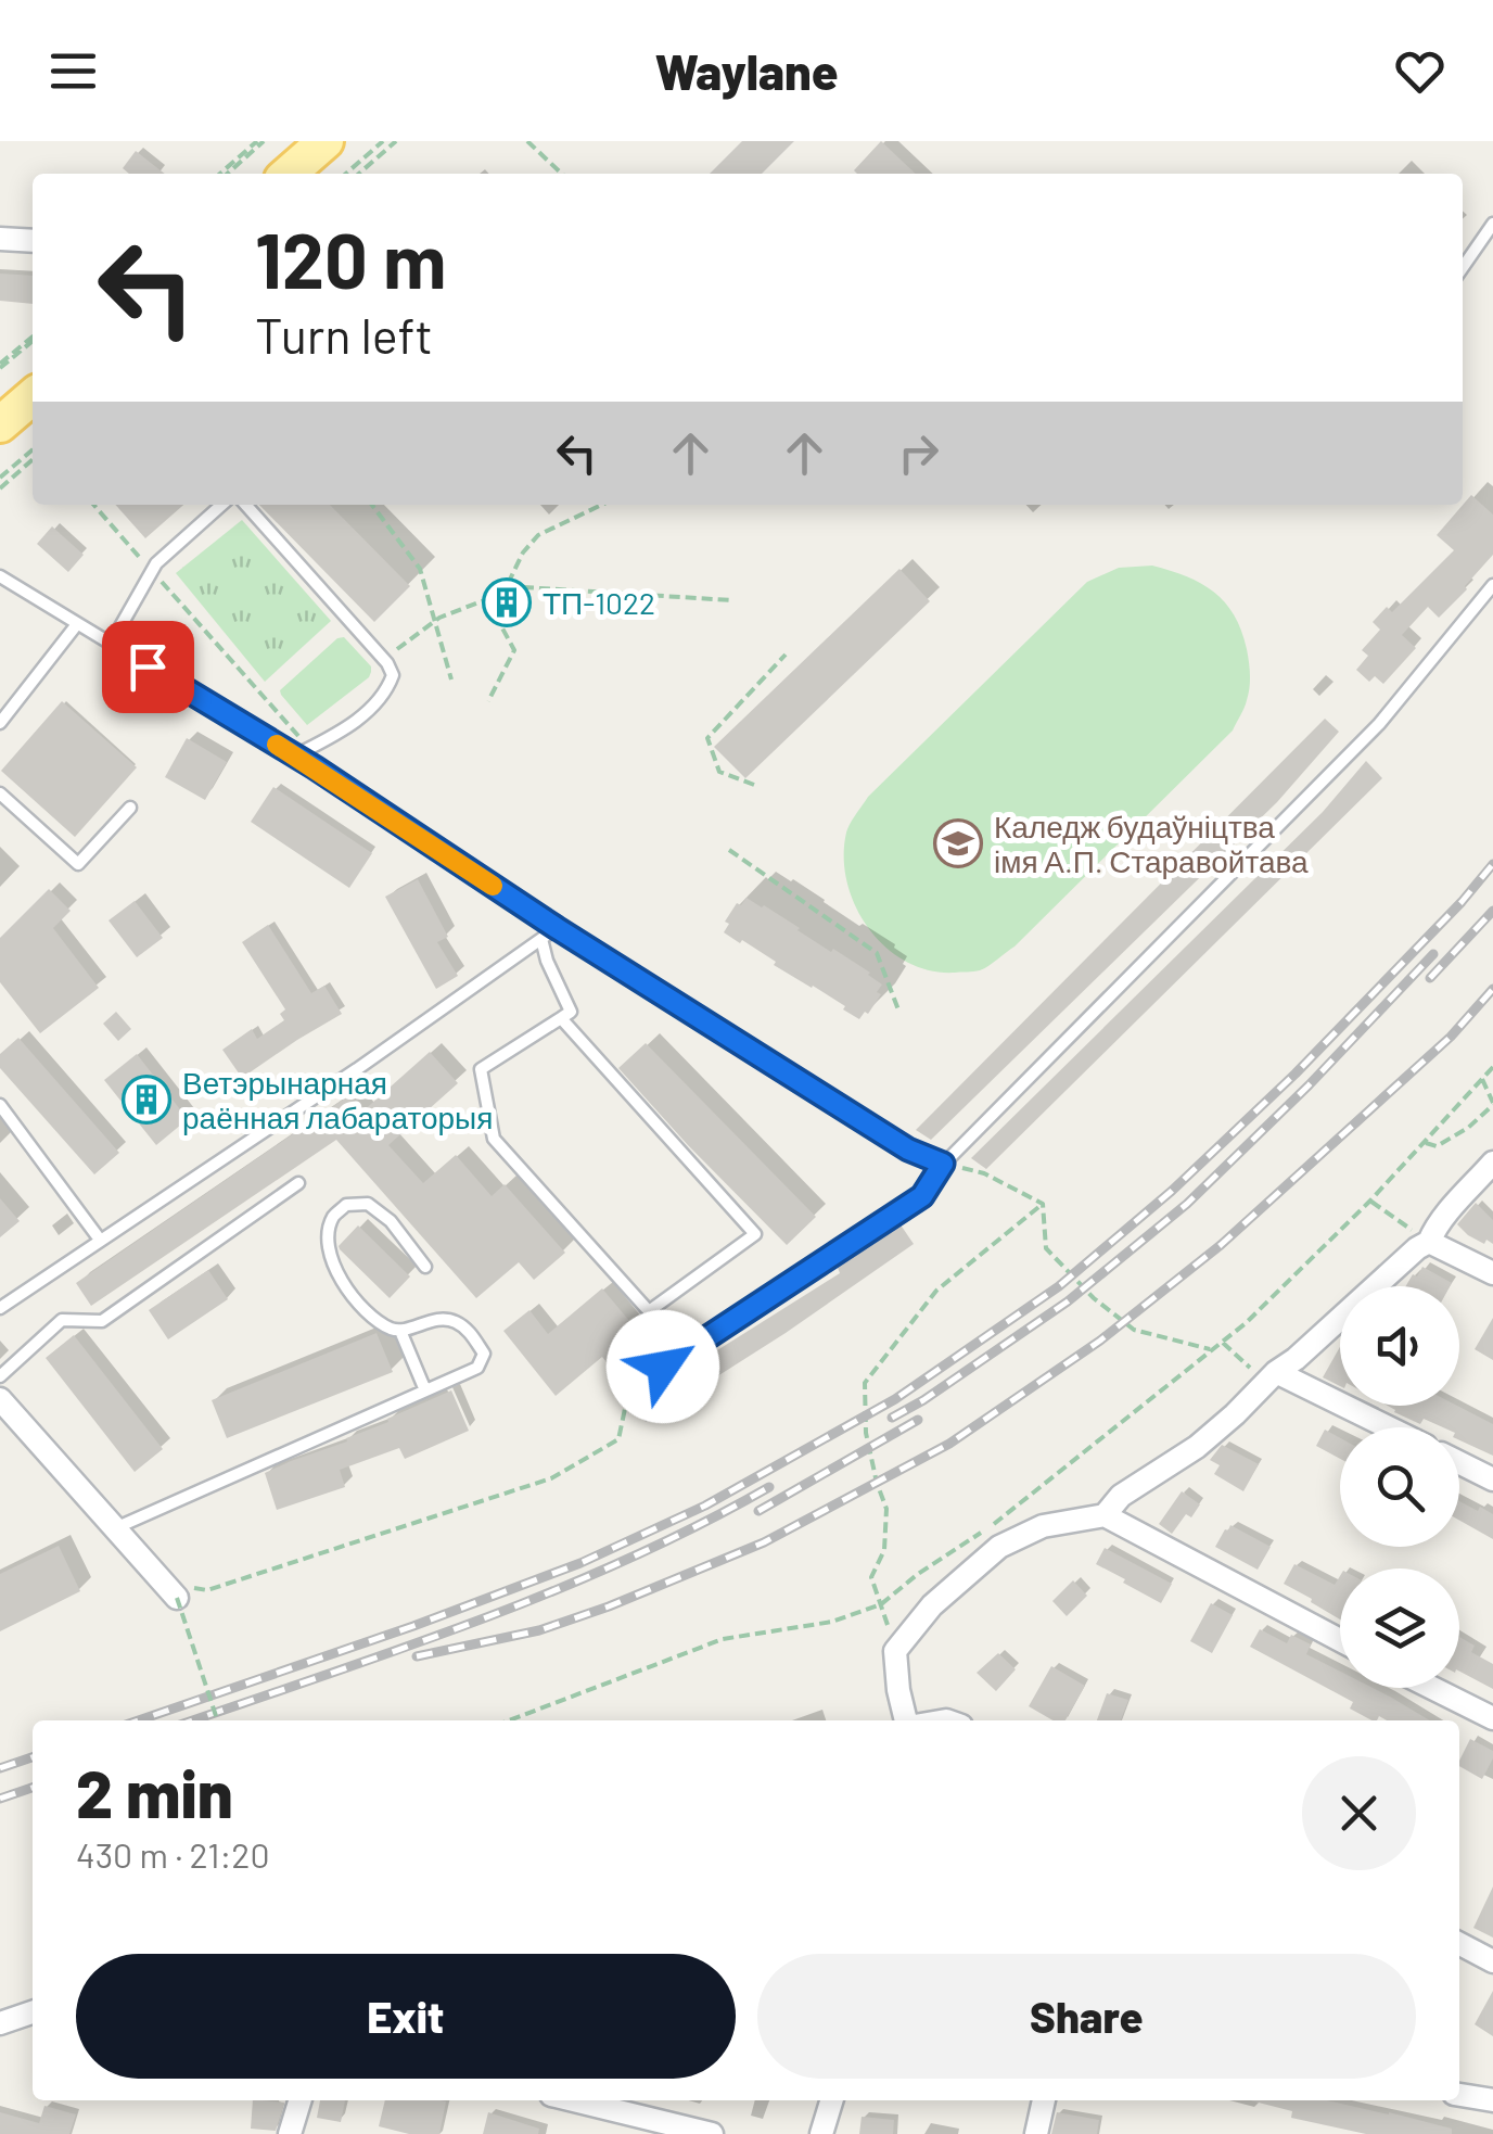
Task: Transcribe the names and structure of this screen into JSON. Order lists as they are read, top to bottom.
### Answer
{
  "places": {
    "building": ["ТП-1022", "Ветэрынарная раённая лабараторыя"],
    "school or university": ["Каледж будаўніцтва імя А.П. Старавойтава"]
  },
  "page": {
    "header": "Waylane",
    "turn": ["120 m", "Turn left"],
    "heading": ["2 min", "430 m · 21:20"],
    "buttons": ["Exit", "Share"]
  }
}
